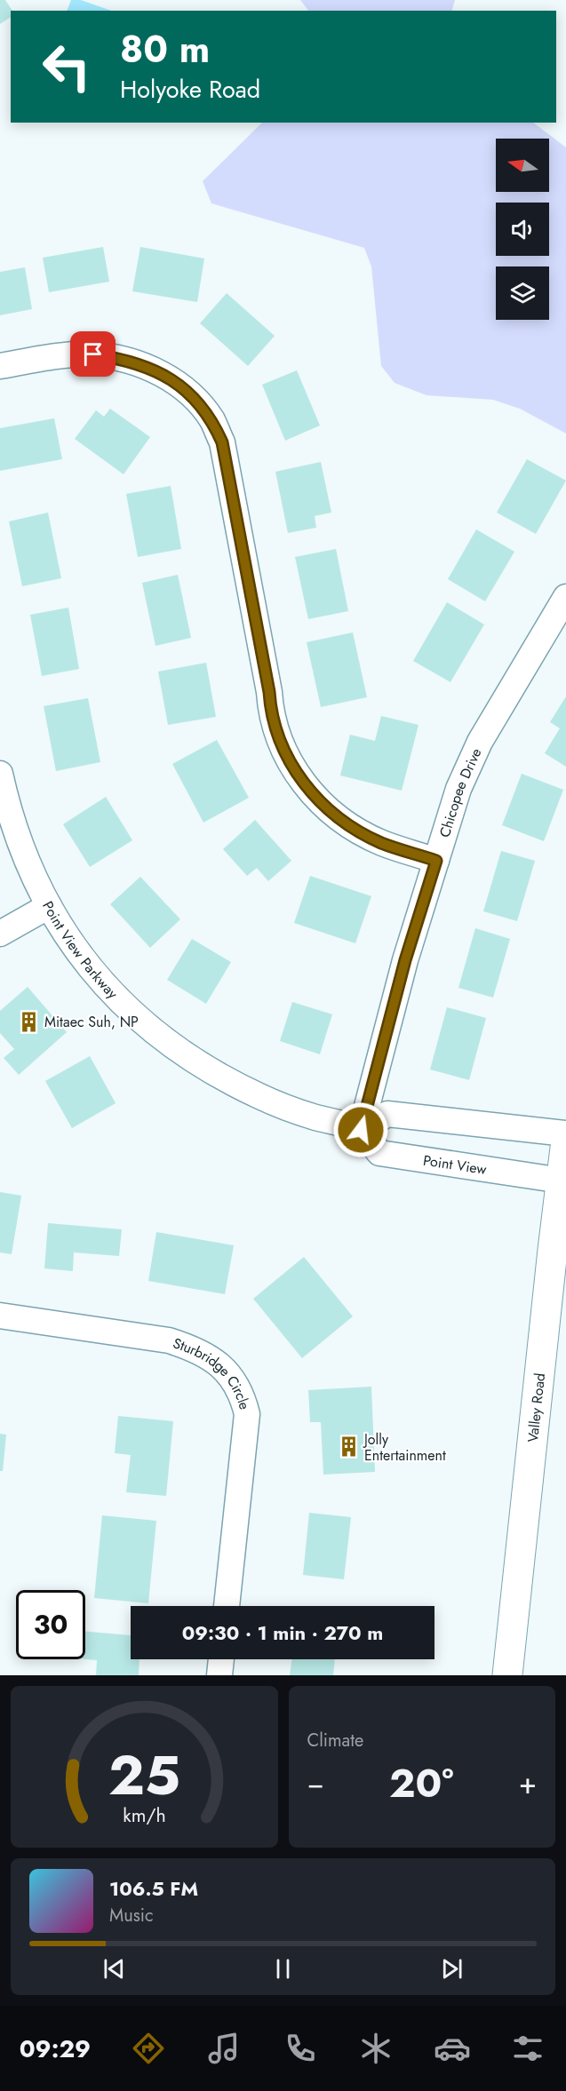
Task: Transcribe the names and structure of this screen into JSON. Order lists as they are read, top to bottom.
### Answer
{
  "streets": {
    "main road": ["Valley Road"],
    "street": [
      "Chicopee Drive",
      "Point View Parkway",
      "Point View",
      "Sturbridge Circle"
    ]
  },
  "crossings": [
    ["Chicopee Drive", "Point View Parkway"],
    ["Chicopee Drive", "Point View"],
    ["Point View Parkway", "Point View"],
    ["Point View", "Valley Road"]
  ],
  "places": {
    "building": ["Mitaec Suh, NP", "Jolly Entertainment"]
  },
  "north": "left",
  "page": {
    "turn": ["80 m", "Holyoke Road"],
    "limit": "30",
    "trip": "09:30 · 1 min · 270 m",
    "tile": "Climate",
    "heat": ["−", "20°", "+"],
    "song": ["106.5 FM", "Music"],
    "tabs": "09:29",
    "gauge": ["25", "km/h"]
  }
}
